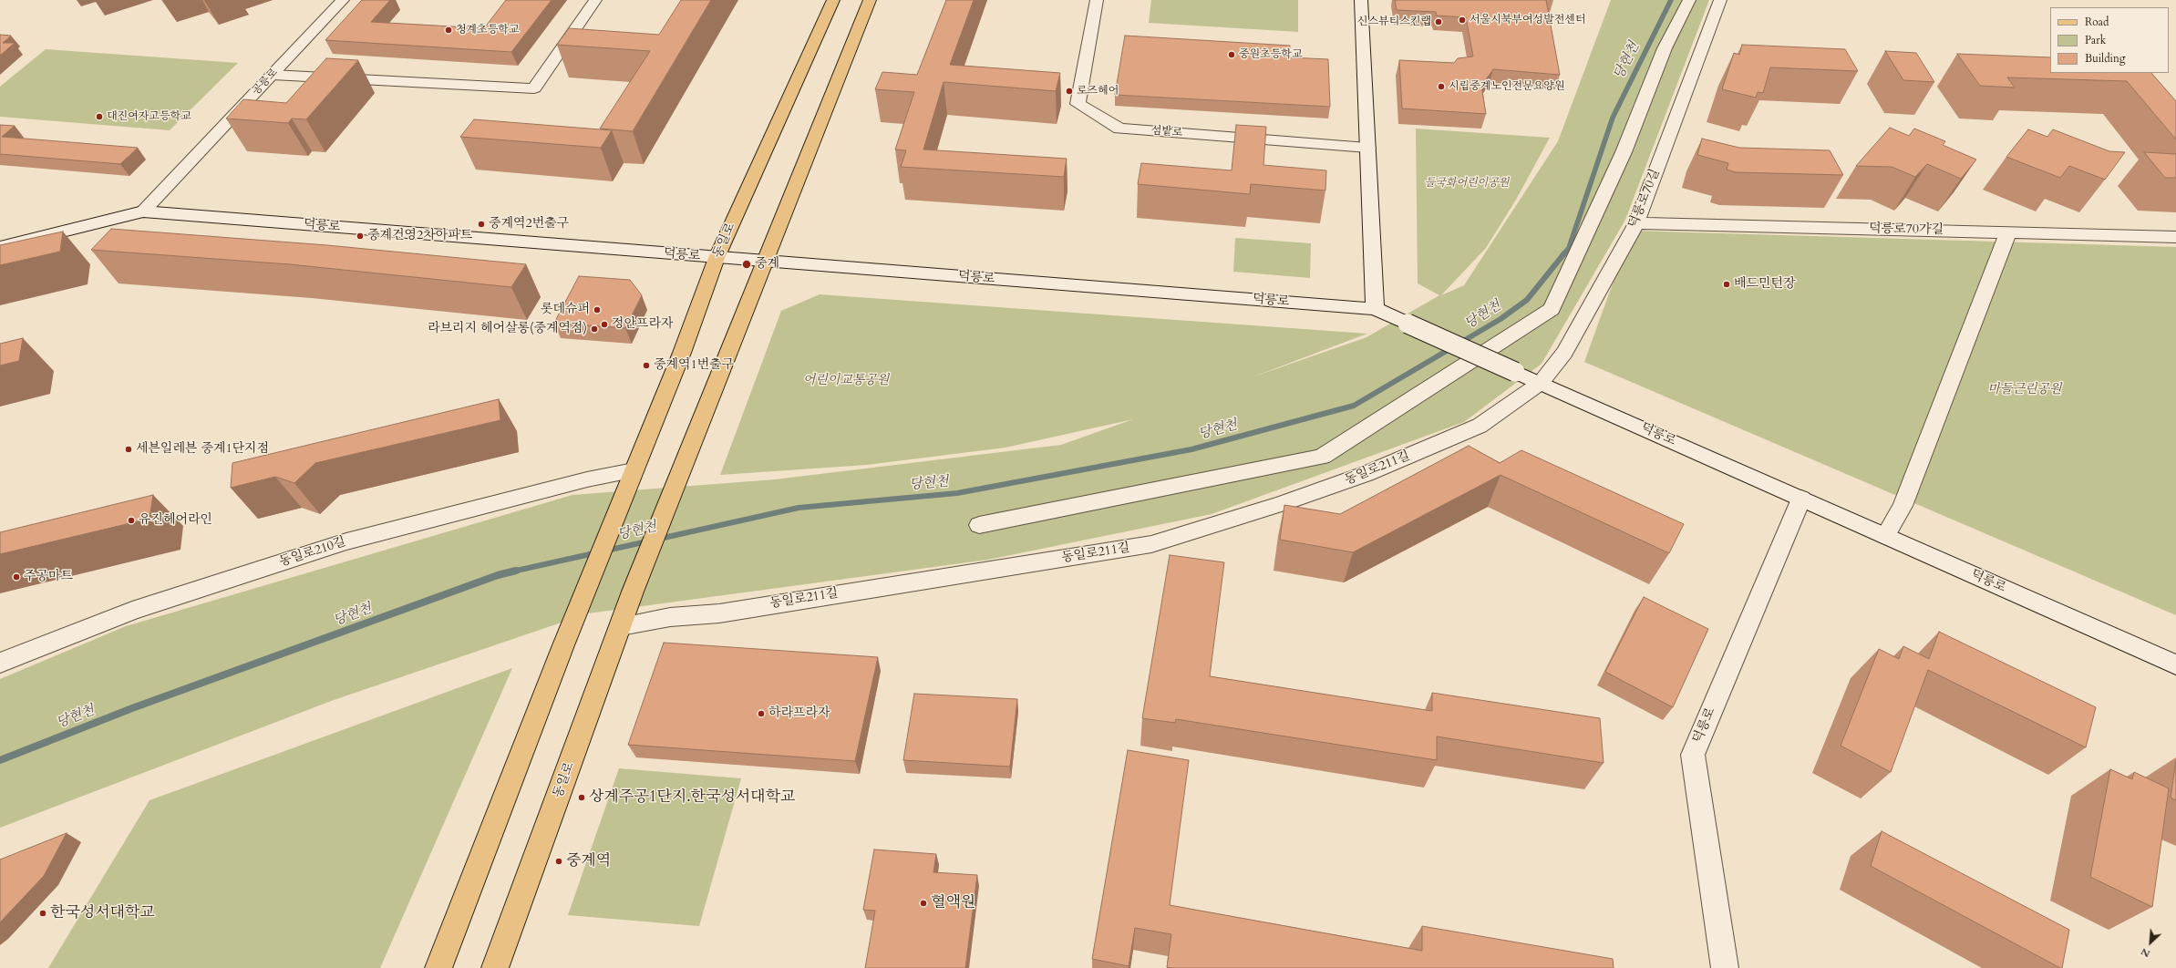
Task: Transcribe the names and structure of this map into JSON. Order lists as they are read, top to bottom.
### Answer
{
  "streets": {
    "main road": ["동일로"],
    "street": [
      "공릉로",
      "섬밭로",
      "덕릉로70길",
      "덕릉로",
      "덕릉로70가길",
      "동일로211길",
      "동일로210길"
    ]
  },
  "crossings": [
    ["공릉로", "덕릉로"],
    ["덕릉로70길", "덕릉로"],
    ["덕릉로70길", "덕릉로70가길"],
    ["덕릉로70길", "동일로211길"],
    ["덕릉로", "동일로"],
    ["덕릉로", "동일로211길"],
    ["동일로", "동일로211길"],
    ["동일로", "동일로210길"]
  ],
  "water": ["당현천"],
  "parks": ["들국화어린이공원", "어린이교통공원", "마들근린공원"],
  "places": [
    "서울시북부여성발전센터",
    "신스뷰티스킨랩",
    "청계초등학교",
    "중원초등학교",
    "시립중계노인전문요양원",
    "로즈헤어",
    "대진여자고등학교",
    "중계역2번출구",
    "중계건영2차아파트",
    "중계",
    "배드민턴장",
    "롯데슈퍼",
    "정안프라자",
    "라브리지 헤어살롱(중계역점)",
    "중계역1번출구",
    "세븐일레븐 중계1단지점",
    "유진헤어라인",
    "주공마트",
    "하라프라자",
    "상계주공1단지.한국성서대학교",
    "중계역",
    "혈액원",
    "한국성서대학교"
  ],
  "legend": ["Road", "Park", "Building"],
  "north": "bottom left"
}
